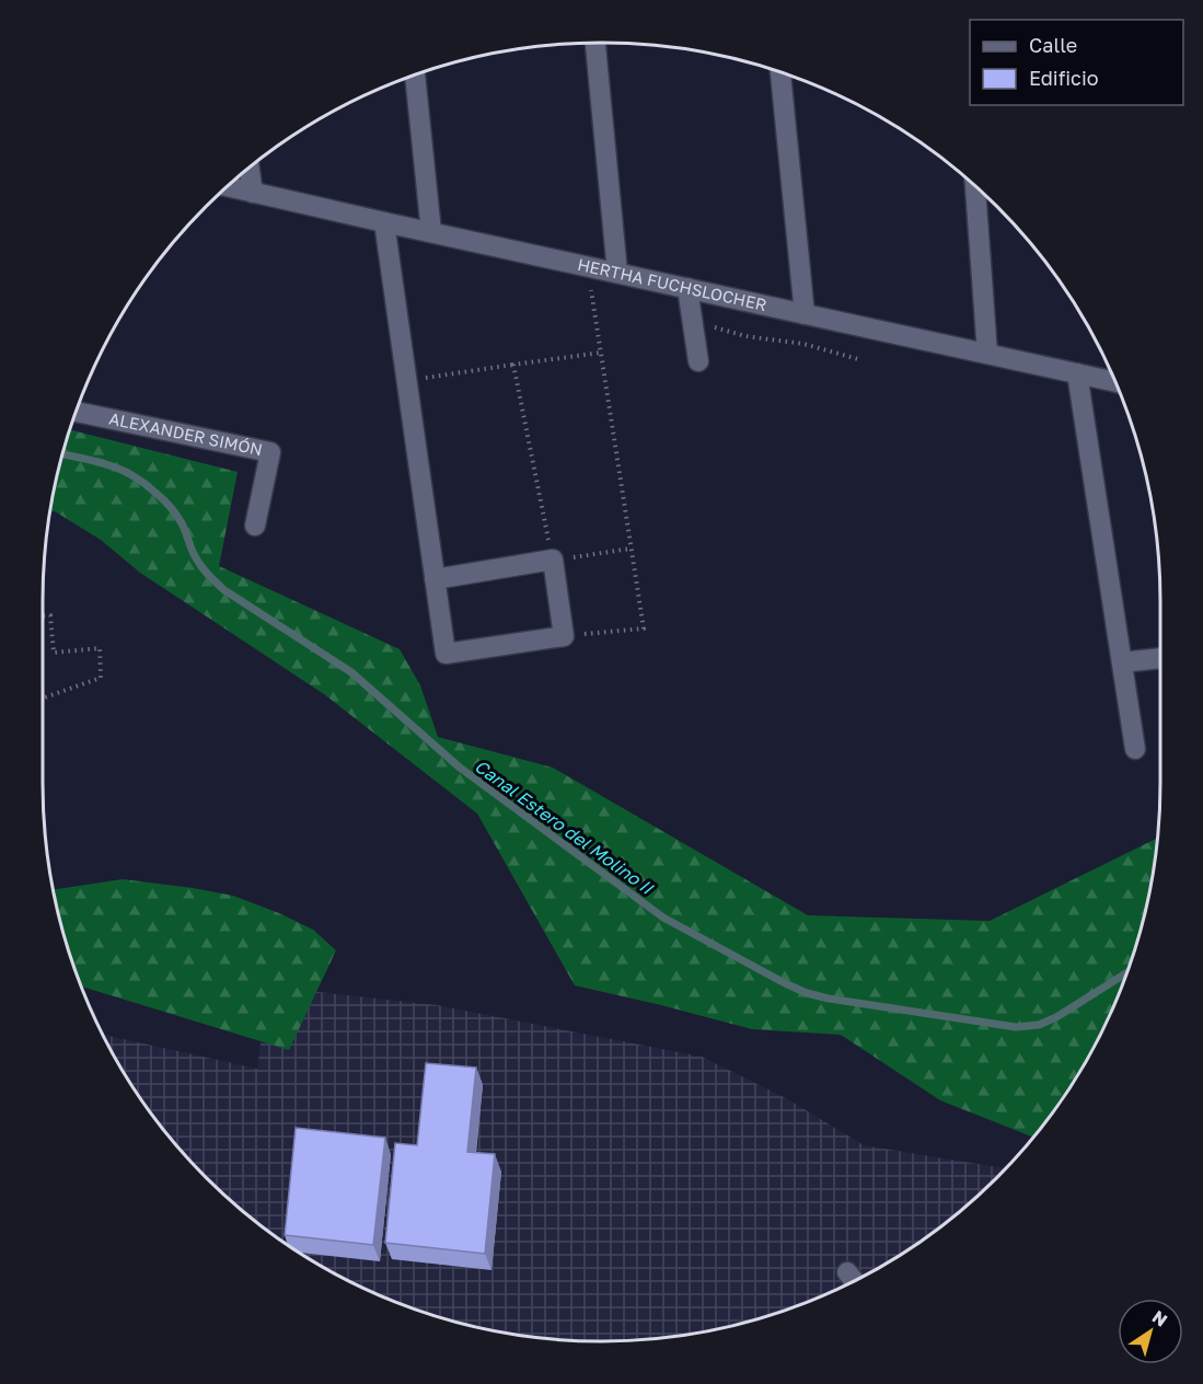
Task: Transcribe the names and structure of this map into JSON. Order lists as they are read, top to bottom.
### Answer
{
  "streets": {
    "street": ["HERTHA FUCHSLOCHER", "ALEXANDER SIMÓN"]
  },
  "water": ["Canal Estero del Molino II"],
  "legend": ["Calle", "Edificio"],
  "north": "top right"
}
